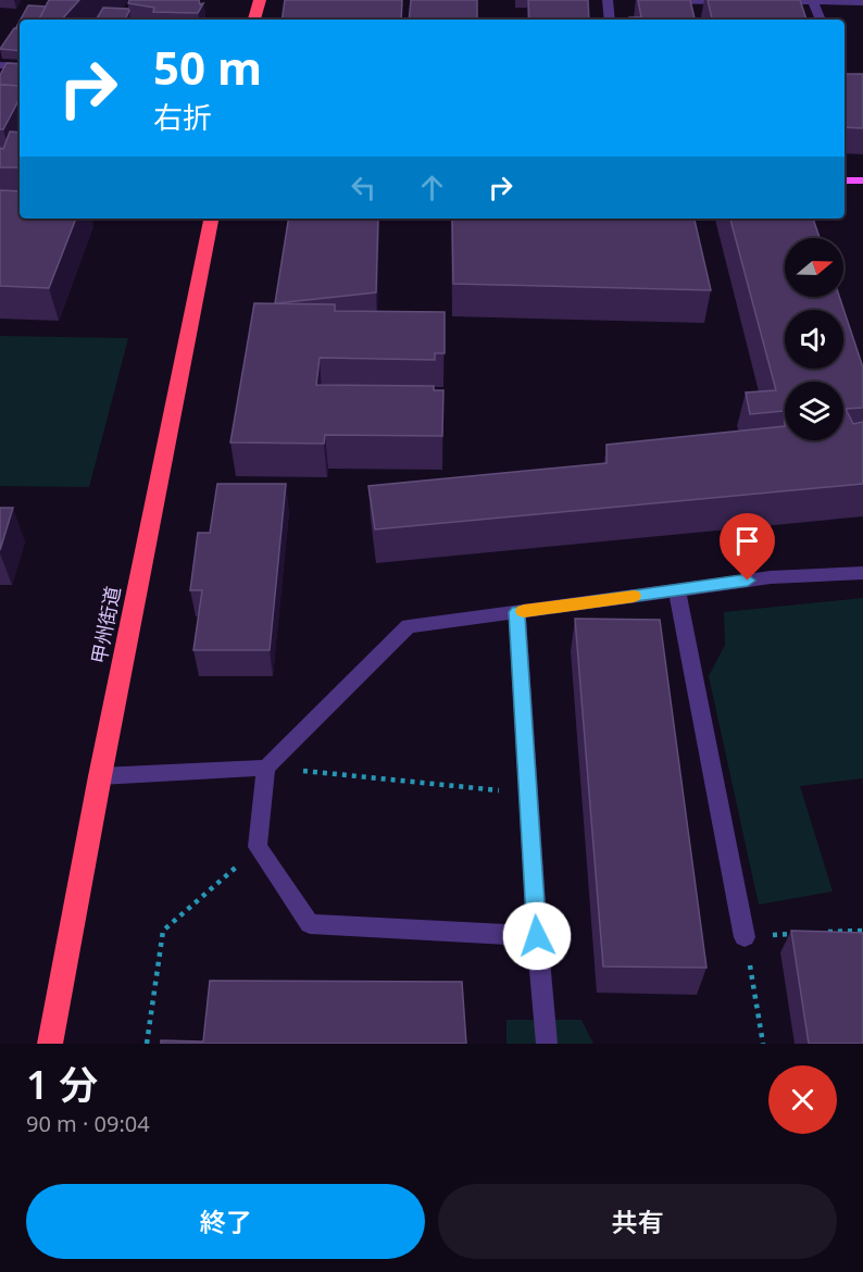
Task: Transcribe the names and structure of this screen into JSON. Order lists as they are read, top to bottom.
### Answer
{
  "streets": {
    "highway": ["甲州街道"]
  },
  "north": "right",
  "page": {
    "turn": ["50 m", "右折"],
    "heading": ["1 分", "90 m · 09:04"],
    "buttons": ["終了", "共有"]
  }
}
